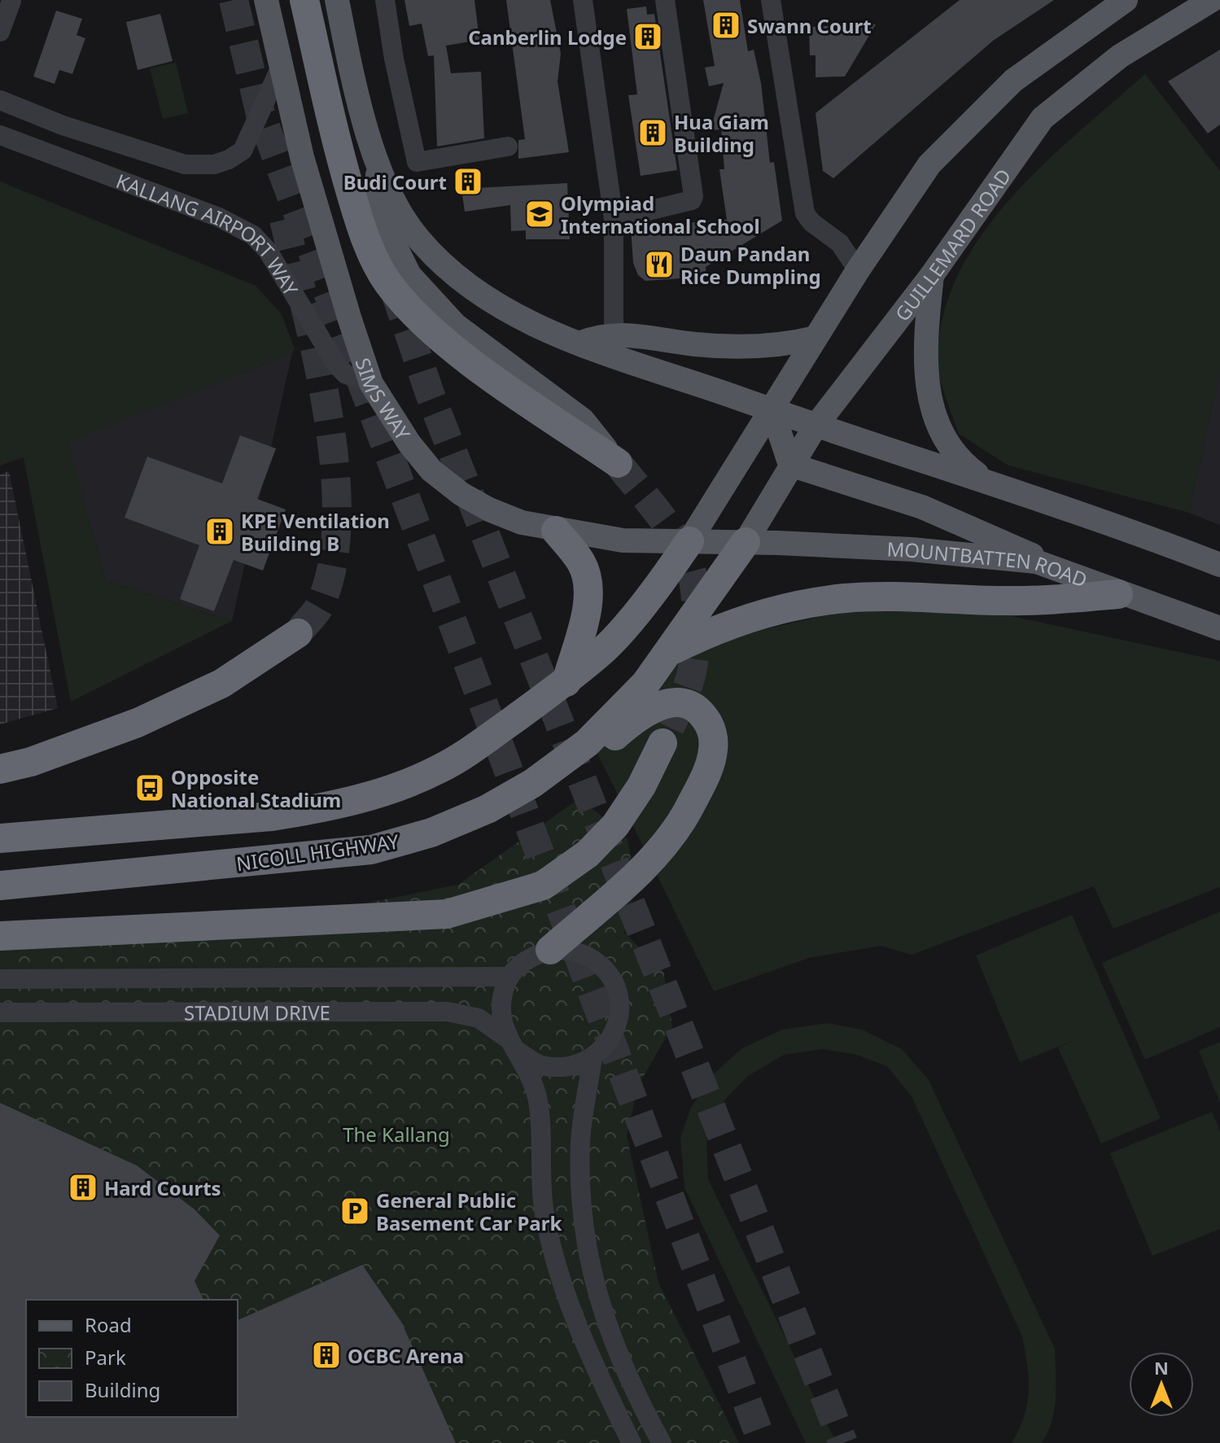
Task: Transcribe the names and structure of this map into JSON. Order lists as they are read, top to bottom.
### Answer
{
  "streets": {
    "highway": ["NICOLL HIGHWAY"],
    "main road": ["GUILLEMARD ROAD", "SIMS WAY", "MOUNTBATTEN ROAD"],
    "street": ["KALLANG AIRPORT WAY", "STADIUM DRIVE"]
  },
  "crossings": [
    ["KALLANG AIRPORT WAY", "SIMS WAY"],
    ["GUILLEMARD ROAD", "SIMS WAY"],
    ["GUILLEMARD ROAD", "MOUNTBATTEN ROAD"],
    ["GUILLEMARD ROAD", "NICOLL HIGHWAY"],
    ["SIMS WAY", "MOUNTBATTEN ROAD"],
    ["SIMS WAY", "NICOLL HIGHWAY"],
    ["MOUNTBATTEN ROAD", "NICOLL HIGHWAY"]
  ],
  "parks": ["The Kallang"],
  "places": {
    "building": [
      "Swann Court",
      "Canberlin Lodge",
      "Hua Giam Building",
      "Budi Court",
      "KPE Ventilation Building B",
      "Hard Courts",
      "OCBC Arena"
    ],
    "school or university": ["Olympiad International School"],
    "restaurant": ["Daun Pandan Rice Dumpling"],
    "bus stop": ["Opposite National Stadium"],
    "parking": ["General Public Basement Car Park"]
  },
  "legend": ["Road", "Park", "Building"],
  "north": "top"
}
